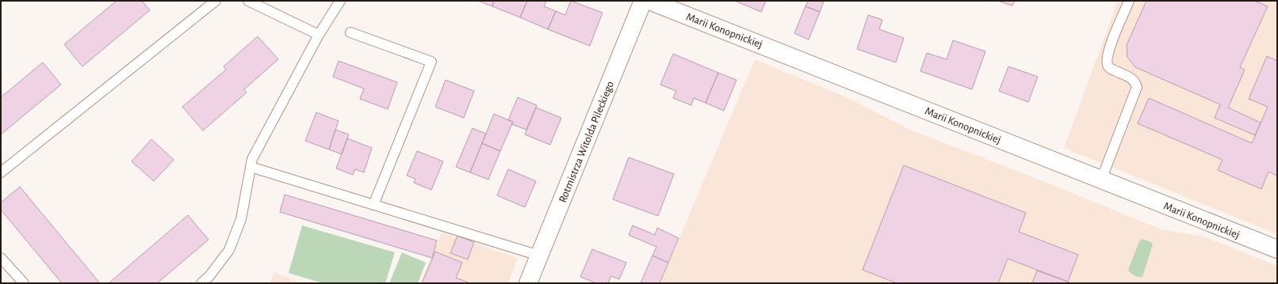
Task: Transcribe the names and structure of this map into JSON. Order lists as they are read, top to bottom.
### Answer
{
  "streets": {
    "street": ["Marii Konopnickiej", "Rotmistrza Witolda Pileckiego"]
  }
}
